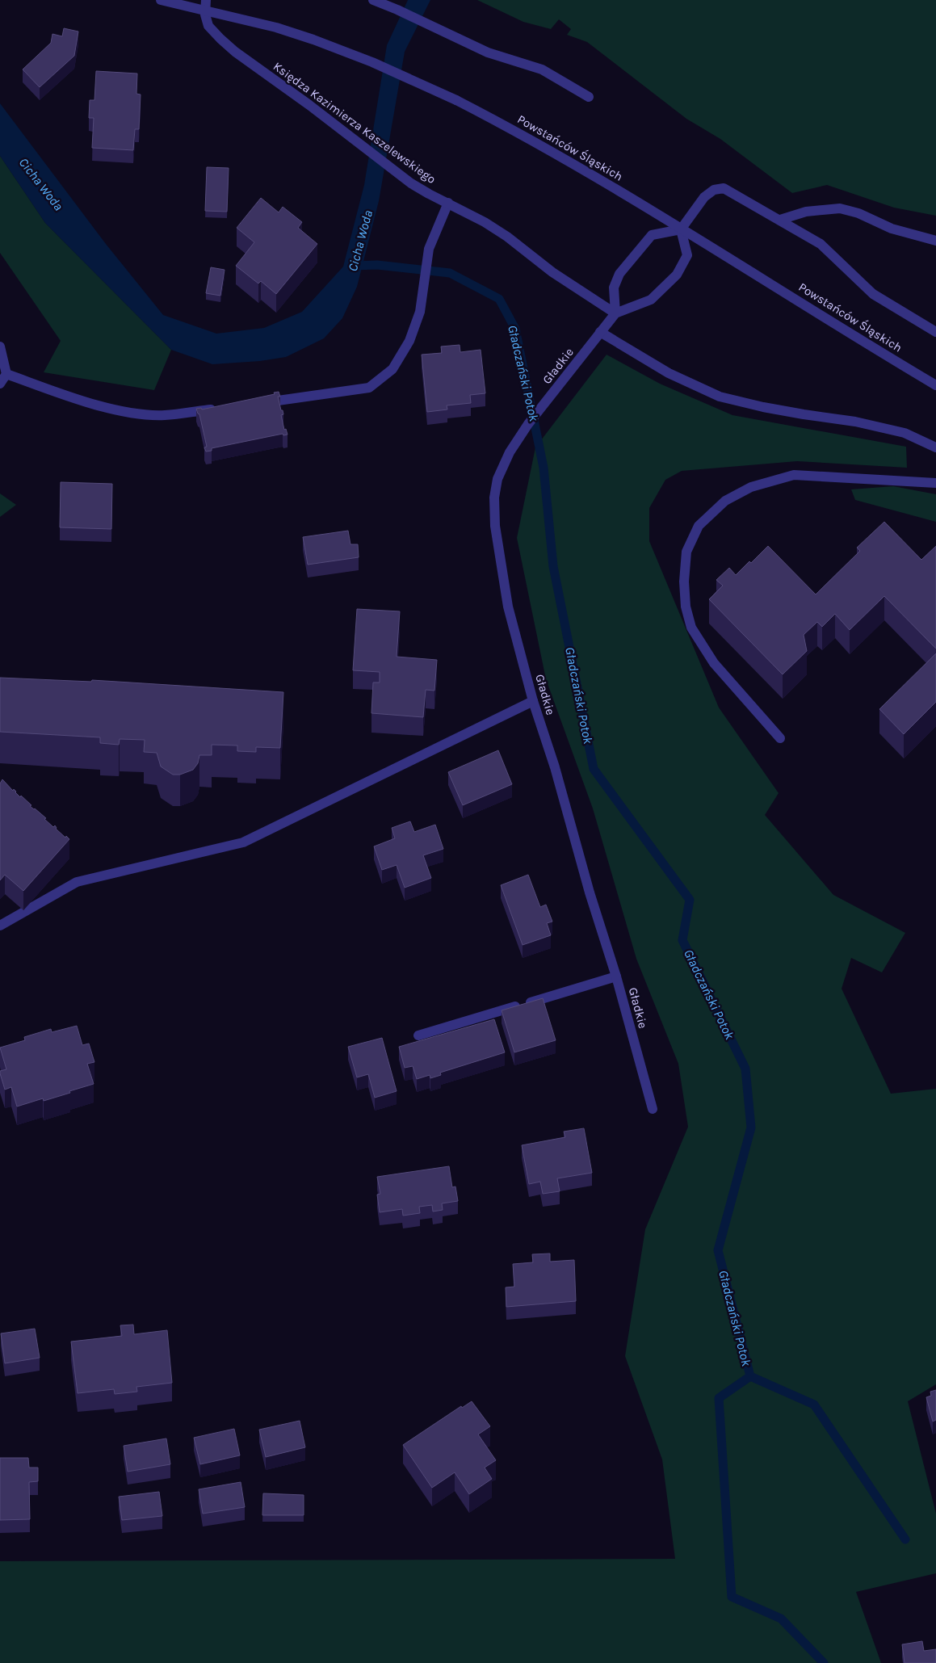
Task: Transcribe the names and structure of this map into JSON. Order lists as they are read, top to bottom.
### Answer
{
  "streets": {
    "street": ["Księdza Kazimierza Kaszelewskiego", "Powstańców Śląskich", "Gładkie"]
  },
  "crossings": [
    ["Księdza Kazimierza Kaszelewskiego", "Gładkie"]
  ],
  "water": ["Cicha Woda", "Gładczański Potok"]
}
